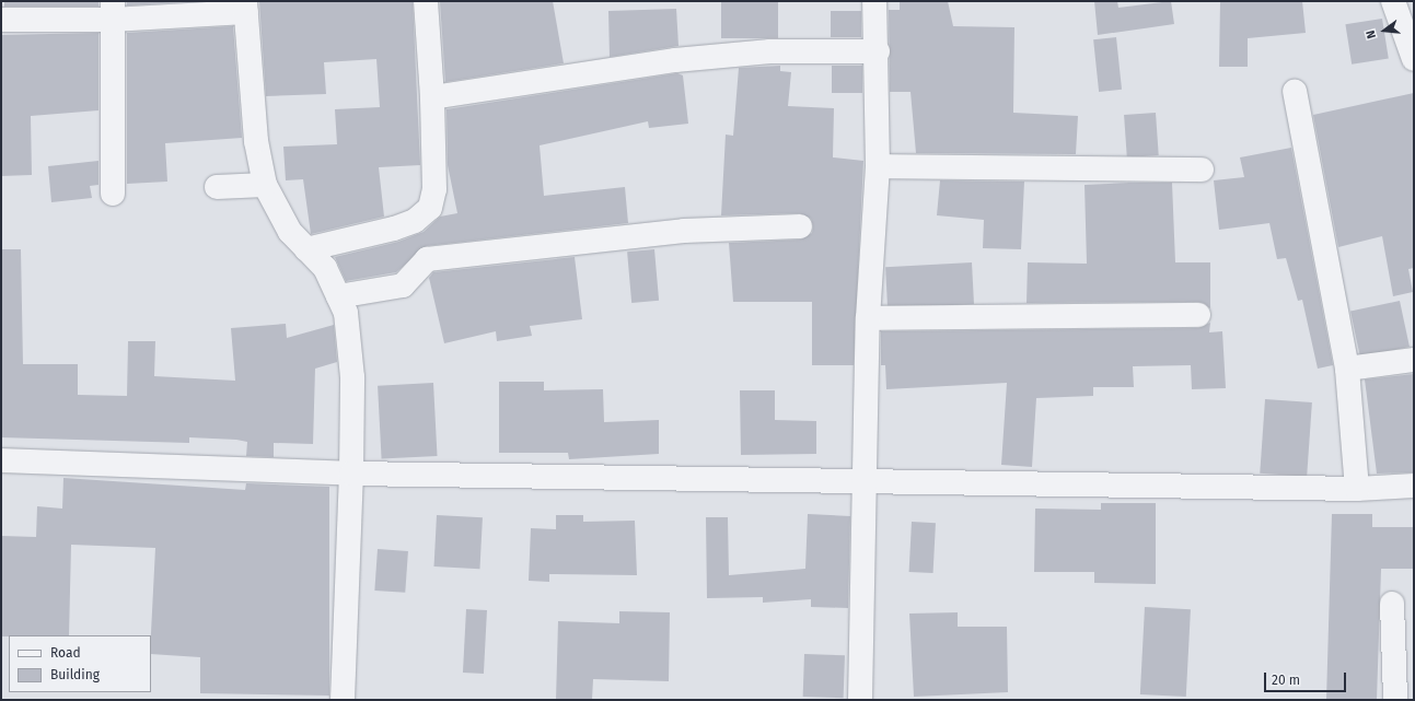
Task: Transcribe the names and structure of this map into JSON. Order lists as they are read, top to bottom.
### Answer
{
  "legend": ["Road", "Building"],
  "scale_bar": "20 m",
  "north": "left"
}
